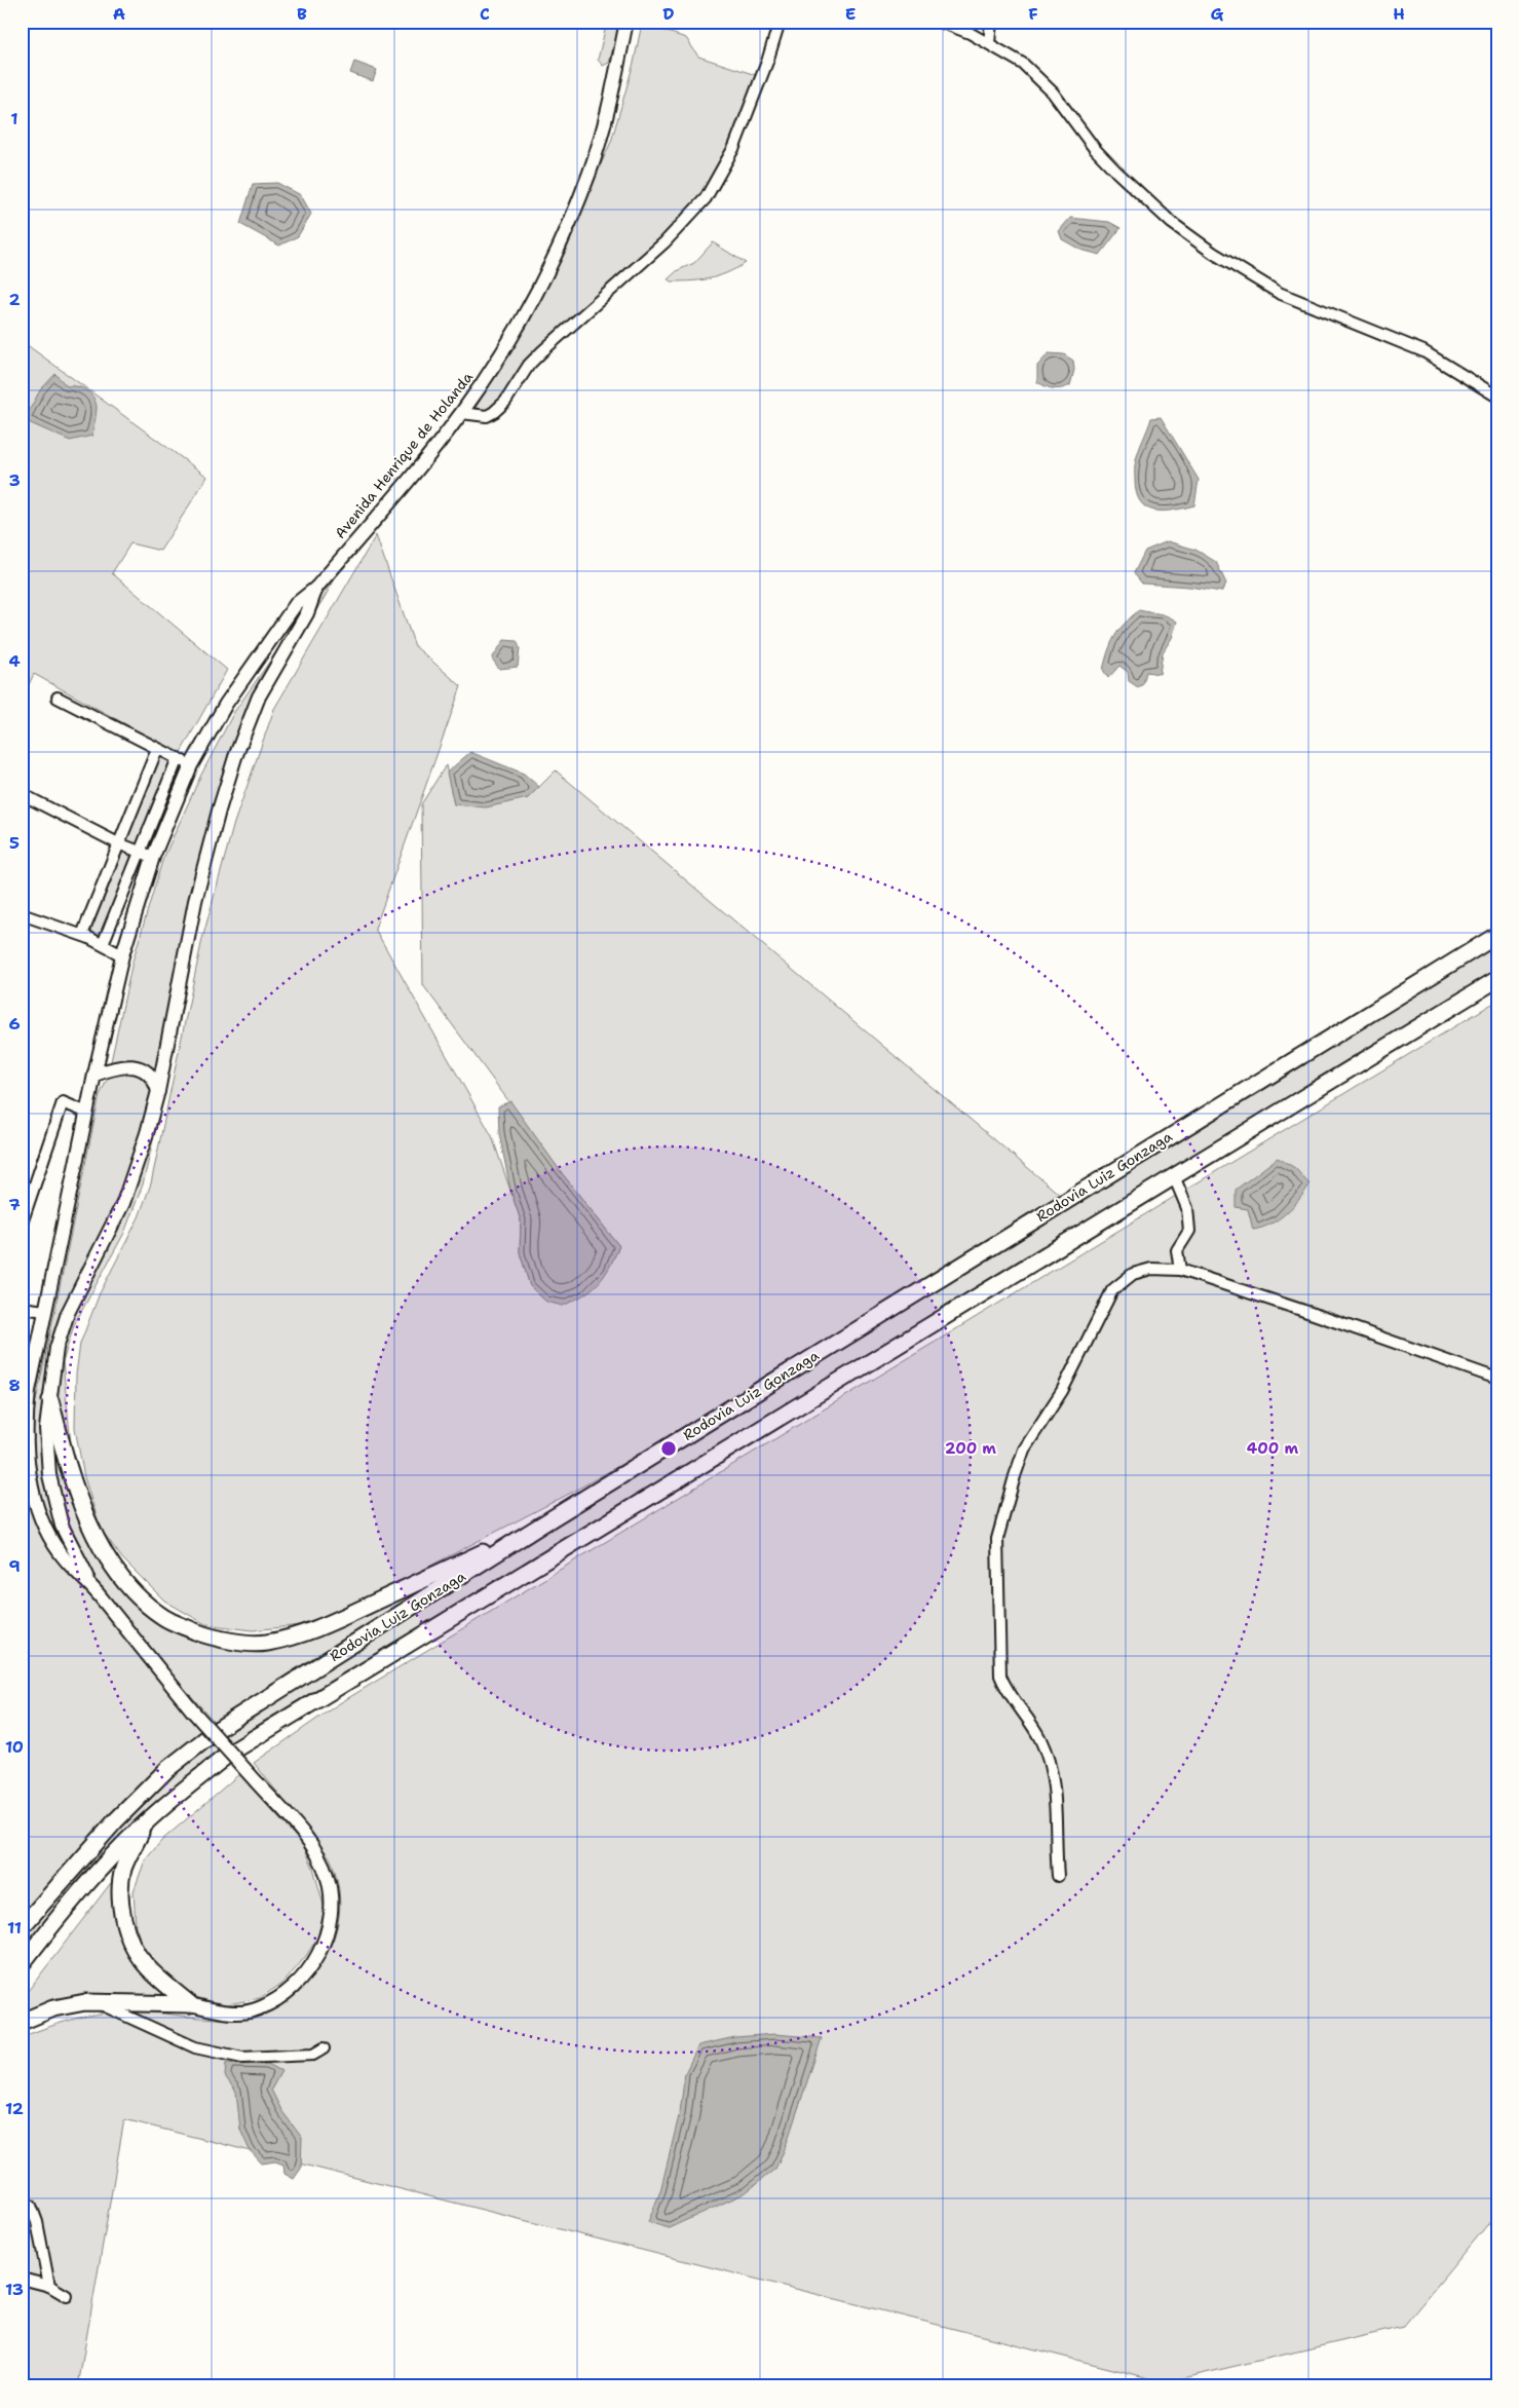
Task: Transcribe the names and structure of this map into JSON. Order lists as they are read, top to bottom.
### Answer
{
  "streets": {
    "highway": ["Rodovia Luiz Gonzaga"],
    "main road": ["Avenida Henrique de Holanda"]
  },
  "grid": {
    "columns": [
      "A",
      "B",
      "C",
      "D",
      "E",
      "F",
      "G",
      "H"
    ],
    "rows": [
      "1",
      "2",
      "3",
      "4",
      "5",
      "6",
      "7",
      "8",
      "9",
      "10",
      "11",
      "12",
      "13"
    ]
  },
  "rings": ["200 m", "400 m"]
}
